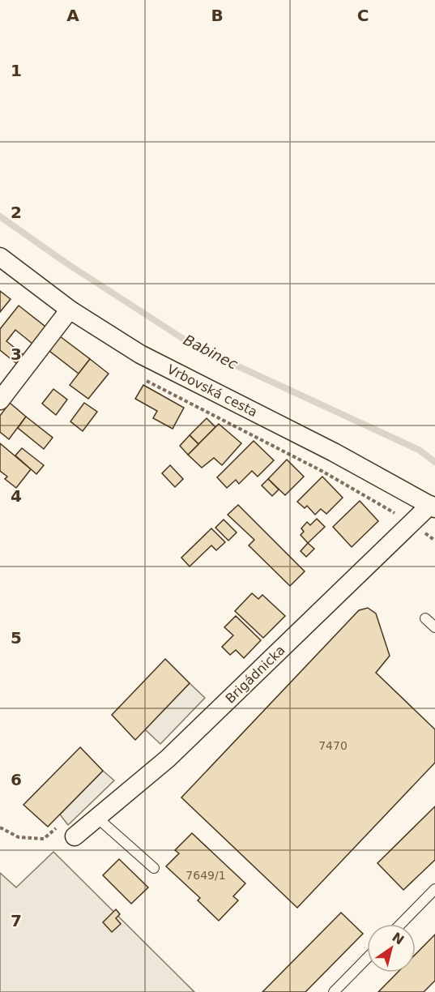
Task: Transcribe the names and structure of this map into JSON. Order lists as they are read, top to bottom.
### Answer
{
  "streets": {
    "street": ["Vrbovská cesta", "Brigádnicka"]
  },
  "crossings": [
    ["Vrbovská cesta", "Brigádnicka"]
  ],
  "water": ["Babinec"],
  "house_numbers": ["7470", "7649/1"],
  "north": "top right",
  "grid": {
    "columns": ["A", "B", "C"],
    "rows": [
      "1",
      "2",
      "3",
      "4",
      "5",
      "6",
      "7"
    ]
  }
}
